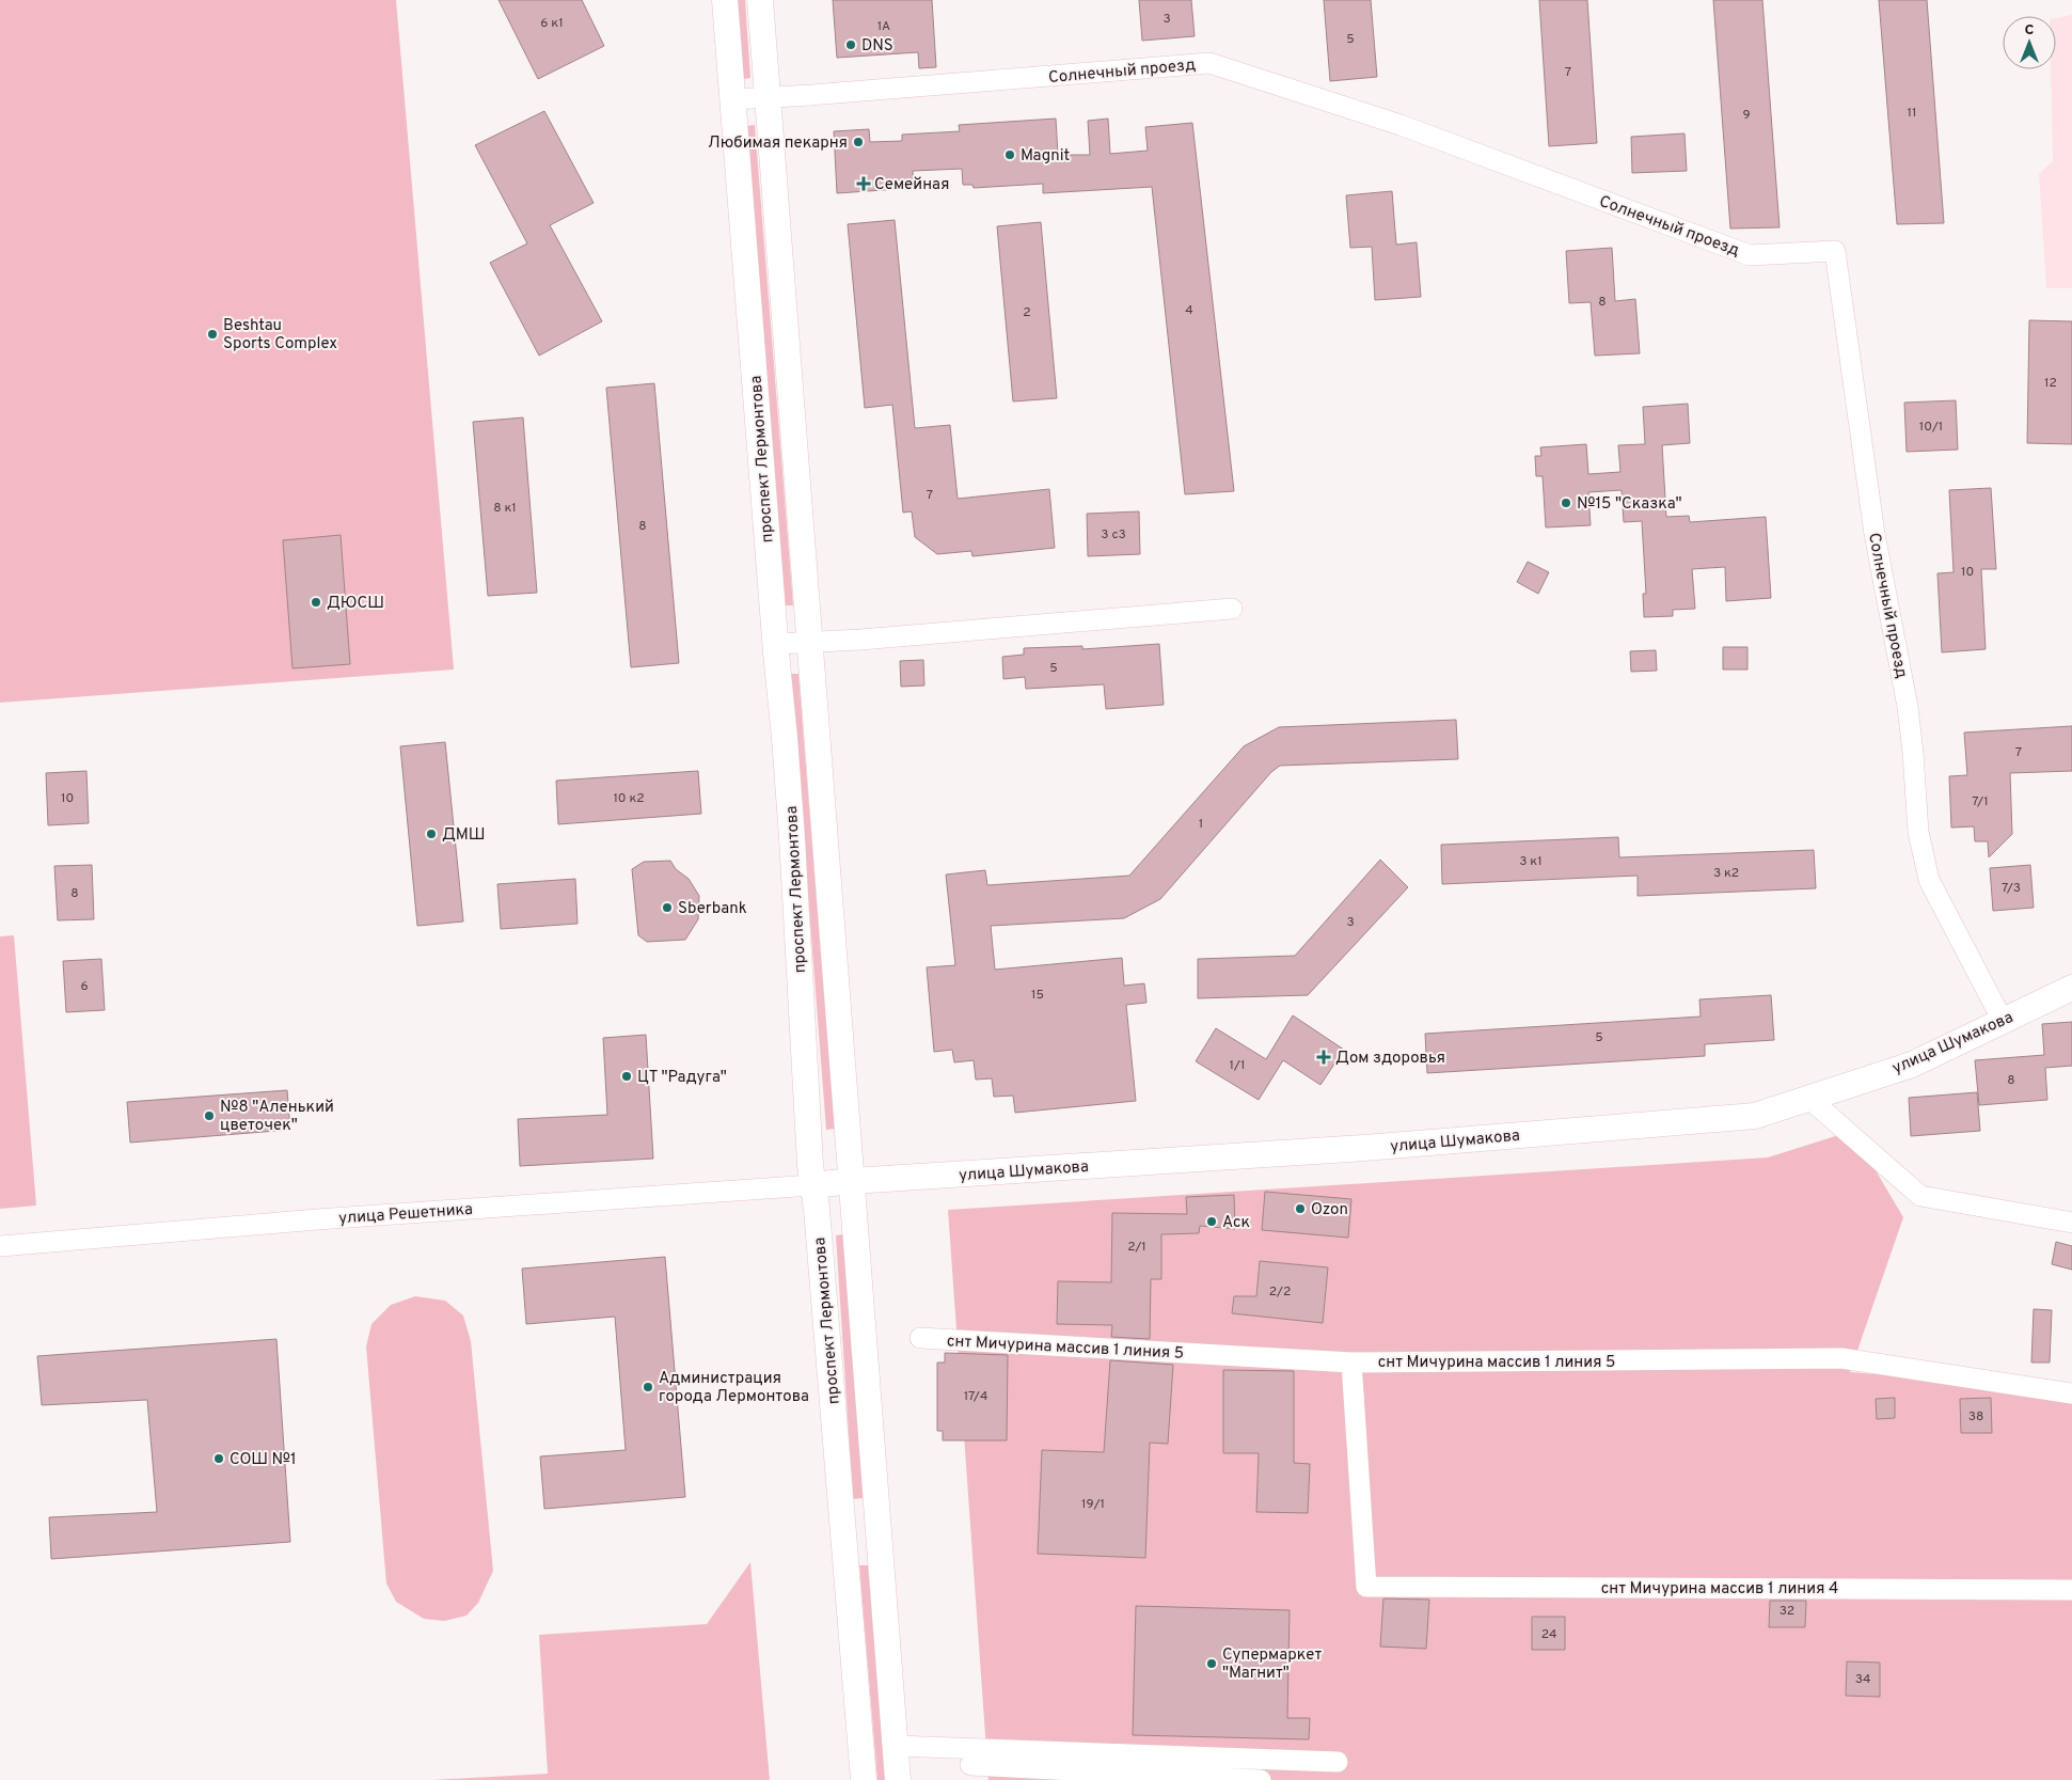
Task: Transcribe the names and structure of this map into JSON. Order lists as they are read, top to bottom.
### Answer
{
  "streets": {
    "street": [
      "Солнечный проезд",
      "проспект Лермонтова",
      "улица Шумакова",
      "улица Решетника",
      "снт Мичурина массив 1 линия 5",
      "снт Мичурина массив 1 линия 4"
    ]
  },
  "crossings": [
    ["Солнечный проезд", "проспект Лермонтова"],
    ["Солнечный проезд", "улица Шумакова"],
    ["проспект Лермонтова", "улица Шумакова"],
    ["проспект Лермонтова", "улица Решетника"],
    ["улица Шумакова", "улица Решетника"],
    ["снт Мичурина массив 1 линия 5", "снт Мичурина массив 1 линия 4"]
  ],
  "places": {
    "other": [
      "DNS",
      "Любимая пекарня",
      "Magnit",
      "Beshtau Sports Complex",
      "№15 \"Сказка\"",
      "ДЮСШ",
      "ДМШ",
      "Sberbank",
      "ЦТ \"Радуга\"",
      "№8 \"Аленький цветочек\"",
      "Ozon",
      "Аск",
      "Администрация города Лермонтова",
      "СОШ №1",
      "Супермаркет \"Магнит\""
    ],
    "health": ["Семейная", "Дом здоровья"]
  },
  "house_numbers": [
    "3",
    "6 к1",
    "1А",
    "5",
    "7",
    "11",
    "9",
    "8",
    "4",
    "2",
    "12",
    "10/1",
    "7",
    "8 к1",
    "8",
    "3 с3",
    "10",
    "5",
    "7",
    "10",
    "10 к2",
    "7/1",
    "1",
    "3 к1",
    "3 к2",
    "7/3",
    "8",
    "3",
    "6",
    "15",
    "5",
    "1/1",
    "8",
    "2/1",
    "2/2",
    "17/4",
    "38",
    "19/1",
    "32",
    "24",
    "34"
  ],
  "north": "top"
}
